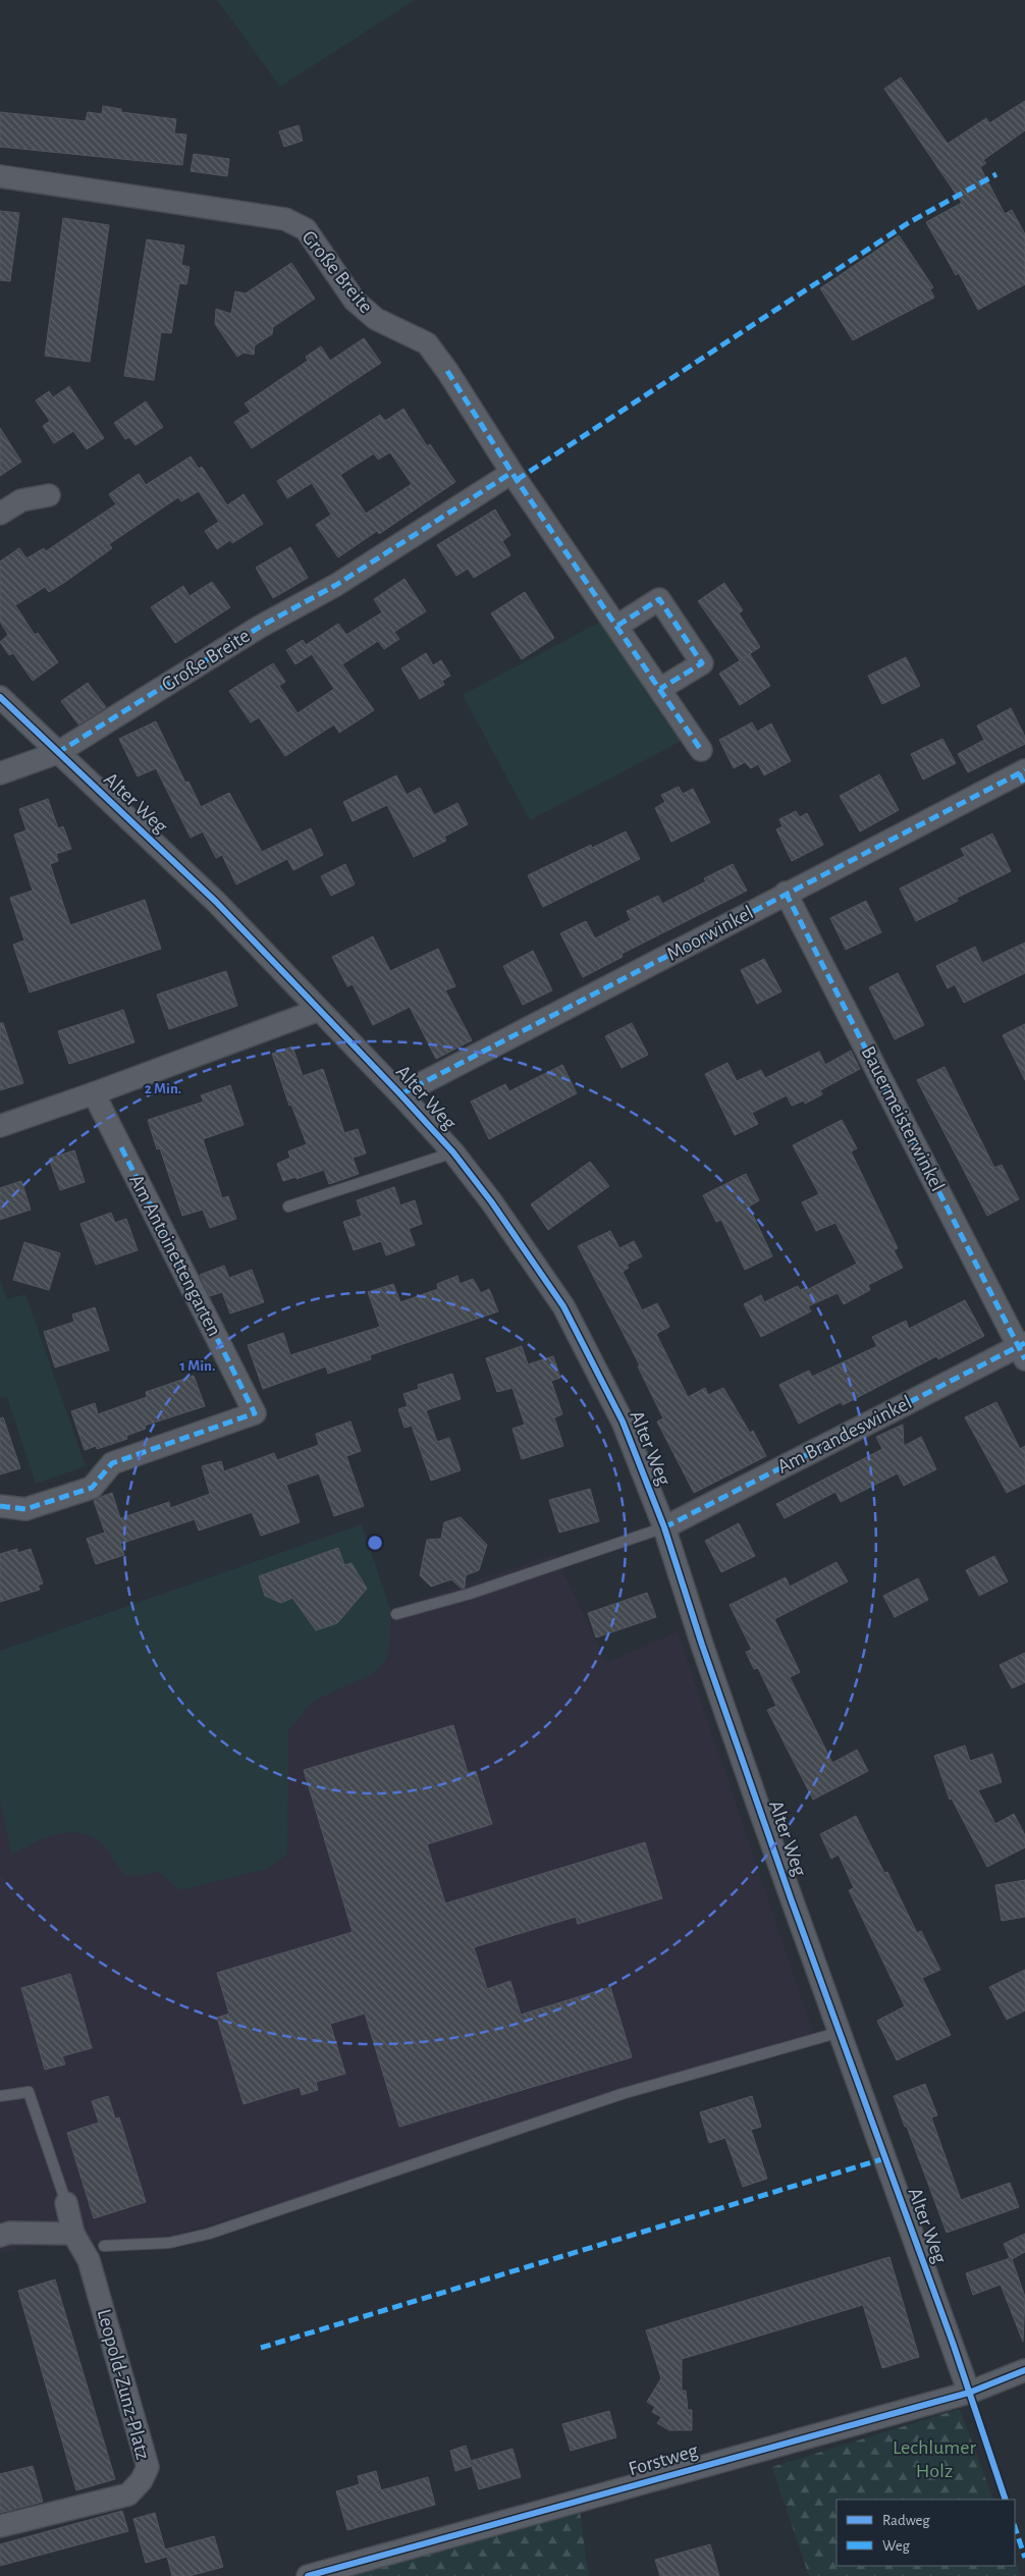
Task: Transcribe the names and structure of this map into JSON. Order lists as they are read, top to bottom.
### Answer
{
  "streets": {
    "street": [
      "Große Breite",
      "Alter Weg",
      "Moorwinkel",
      "Bauermeisterwinkel",
      "Am Antoinettengarten",
      "Am Brandeswinkel",
      "Leopold-Zunz-Platz",
      "Forstweg"
    ]
  },
  "crossings": [
    ["Große Breite", "Alter Weg"],
    ["Alter Weg", "Moorwinkel"],
    ["Alter Weg", "Am Brandeswinkel"],
    ["Alter Weg", "Forstweg"],
    ["Moorwinkel", "Bauermeisterwinkel"],
    ["Bauermeisterwinkel", "Am Brandeswinkel"]
  ],
  "parks": ["Lechlumer Holz"],
  "legend": ["Radweg", "Weg"],
  "rings": ["2 Min.", "1 Min."]
}
